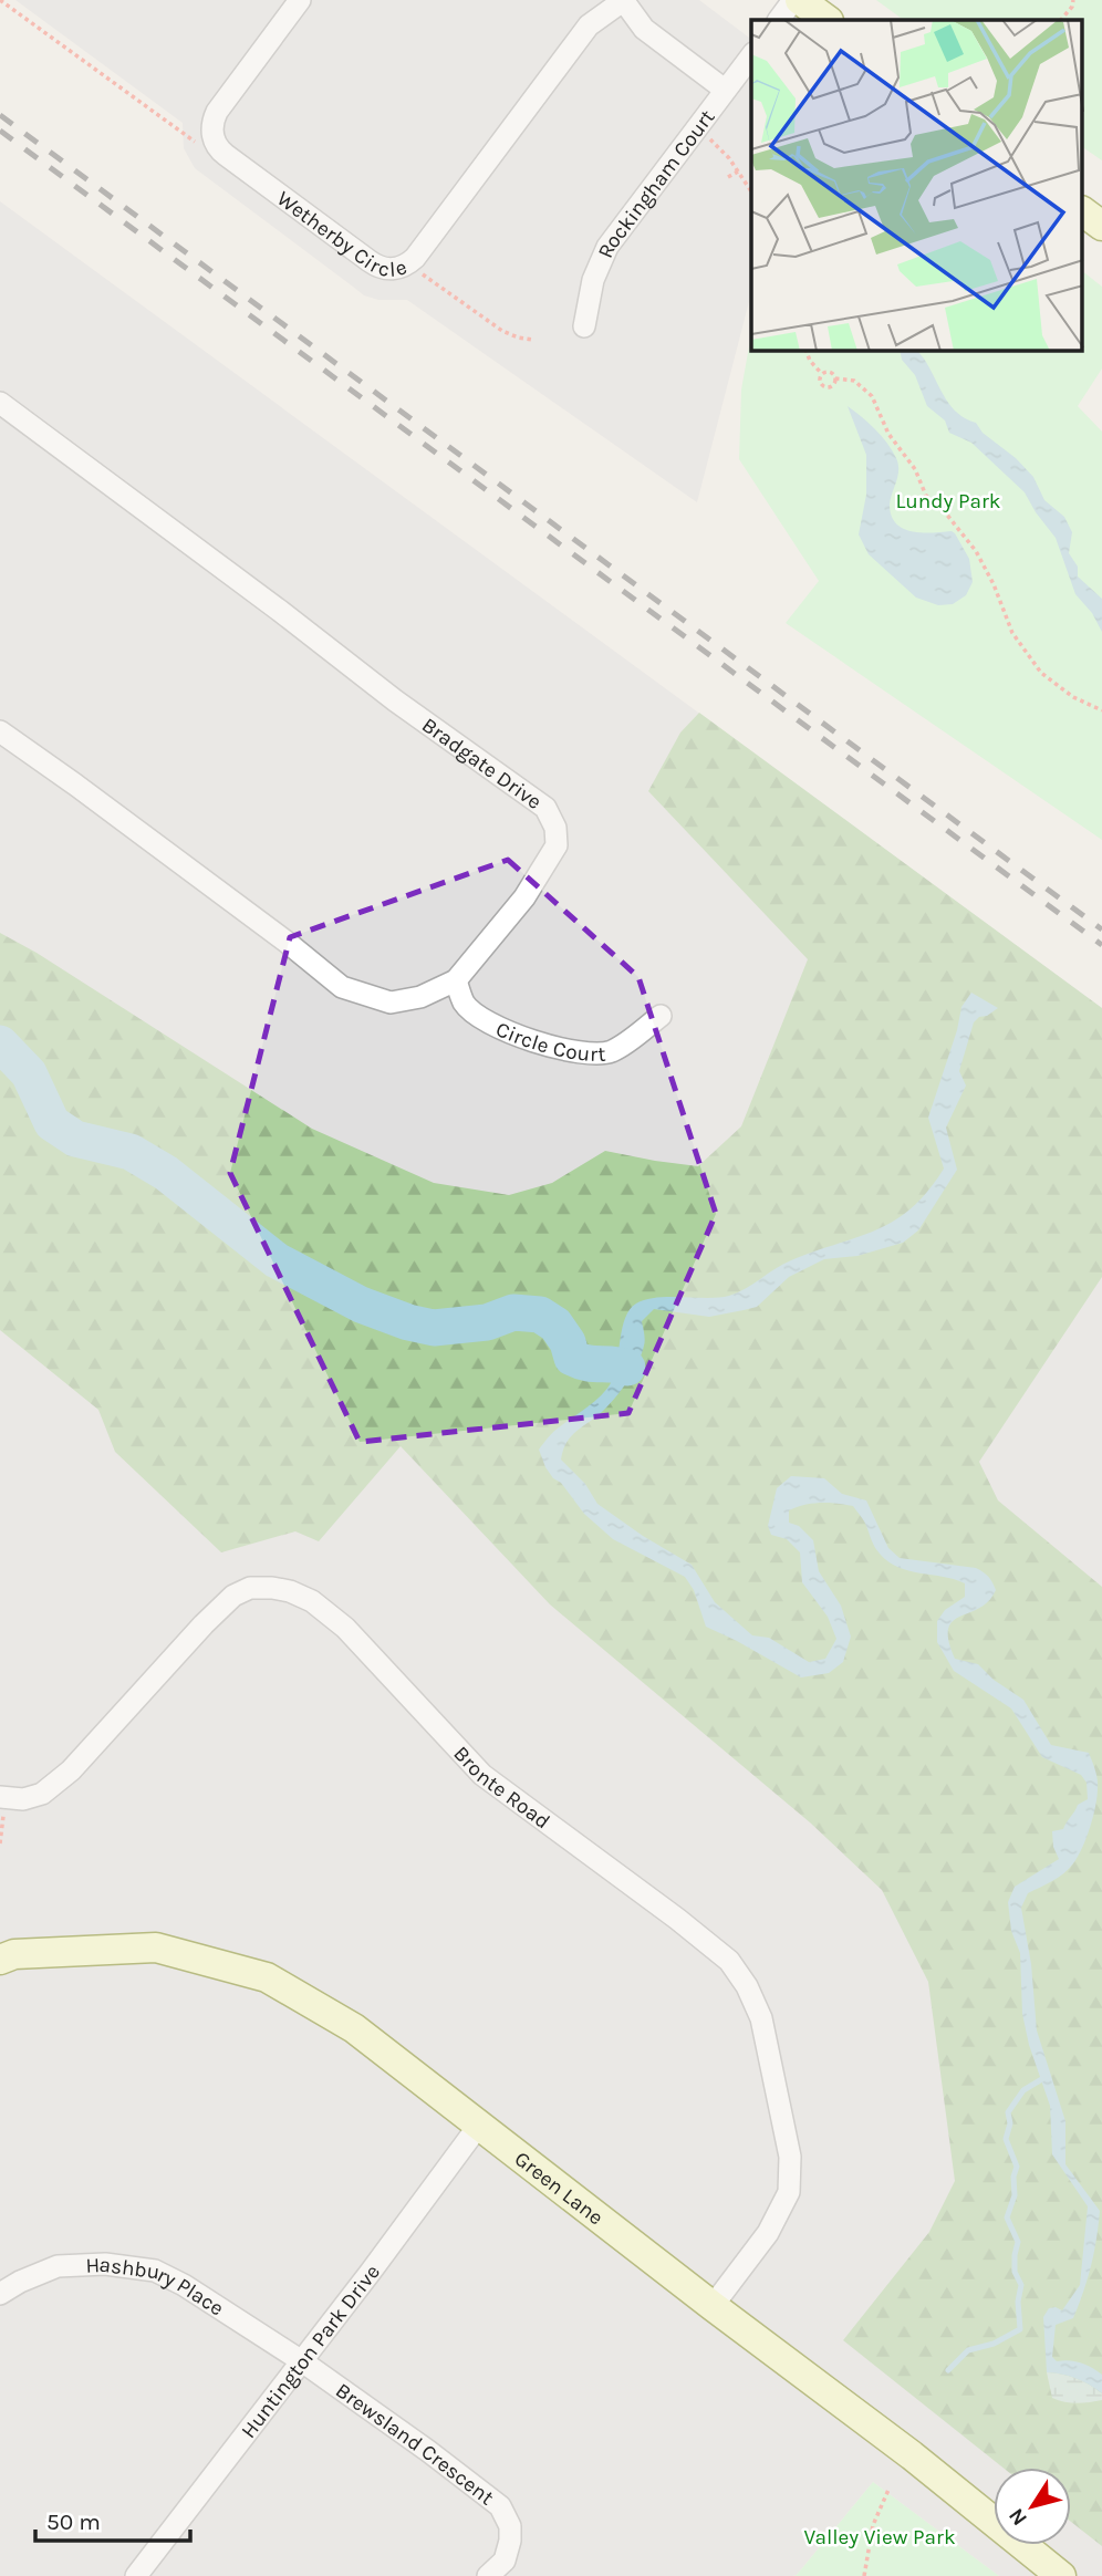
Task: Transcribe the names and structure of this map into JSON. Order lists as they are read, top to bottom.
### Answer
{
  "streets": {
    "street": [
      "Rockingham Court",
      "Wetherby Circle",
      "Bradgate Drive",
      "Circle Court",
      "Bronte Road",
      "Green Lane",
      "Hashbury Place",
      "Huntington Park Drive",
      "Brewsland Crescent"
    ]
  },
  "crossings": [
    ["Rockingham Court", "Wetherby Circle"],
    ["Bradgate Drive", "Circle Court"],
    ["Bronte Road", "Green Lane"],
    ["Green Lane", "Huntington Park Drive"],
    ["Hashbury Place", "Huntington Park Drive"],
    ["Hashbury Place", "Brewsland Crescent"],
    ["Huntington Park Drive", "Brewsland Crescent"]
  ],
  "parks": ["Lundy Park", "Valley View Park"],
  "scale_bar": "50 m",
  "north": "bottom left"
}
